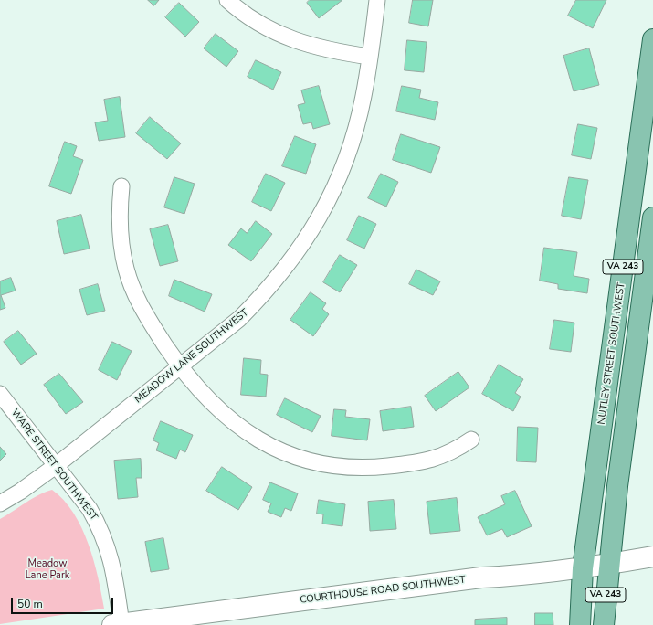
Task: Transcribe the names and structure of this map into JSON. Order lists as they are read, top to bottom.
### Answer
{
  "streets": {
    "main road": ["VA 243", "NUTLEY STREET SOUTHWEST"],
    "street": ["MEADOW LANE SOUTHWEST", "WARE STREET SOUTHWEST", "COURTHOUSE ROAD SOUTHWEST"]
  },
  "crossings": [
    ["VA 243", "COURTHOUSE ROAD SOUTHWEST"],
    ["NUTLEY STREET SOUTHWEST", "COURTHOUSE ROAD SOUTHWEST"],
    ["MEADOW LANE SOUTHWEST", "WARE STREET SOUTHWEST"],
    ["WARE STREET SOUTHWEST", "COURTHOUSE ROAD SOUTHWEST"]
  ],
  "parks": ["Meadow Lane Park"],
  "scale_bar": "50 m"
}
